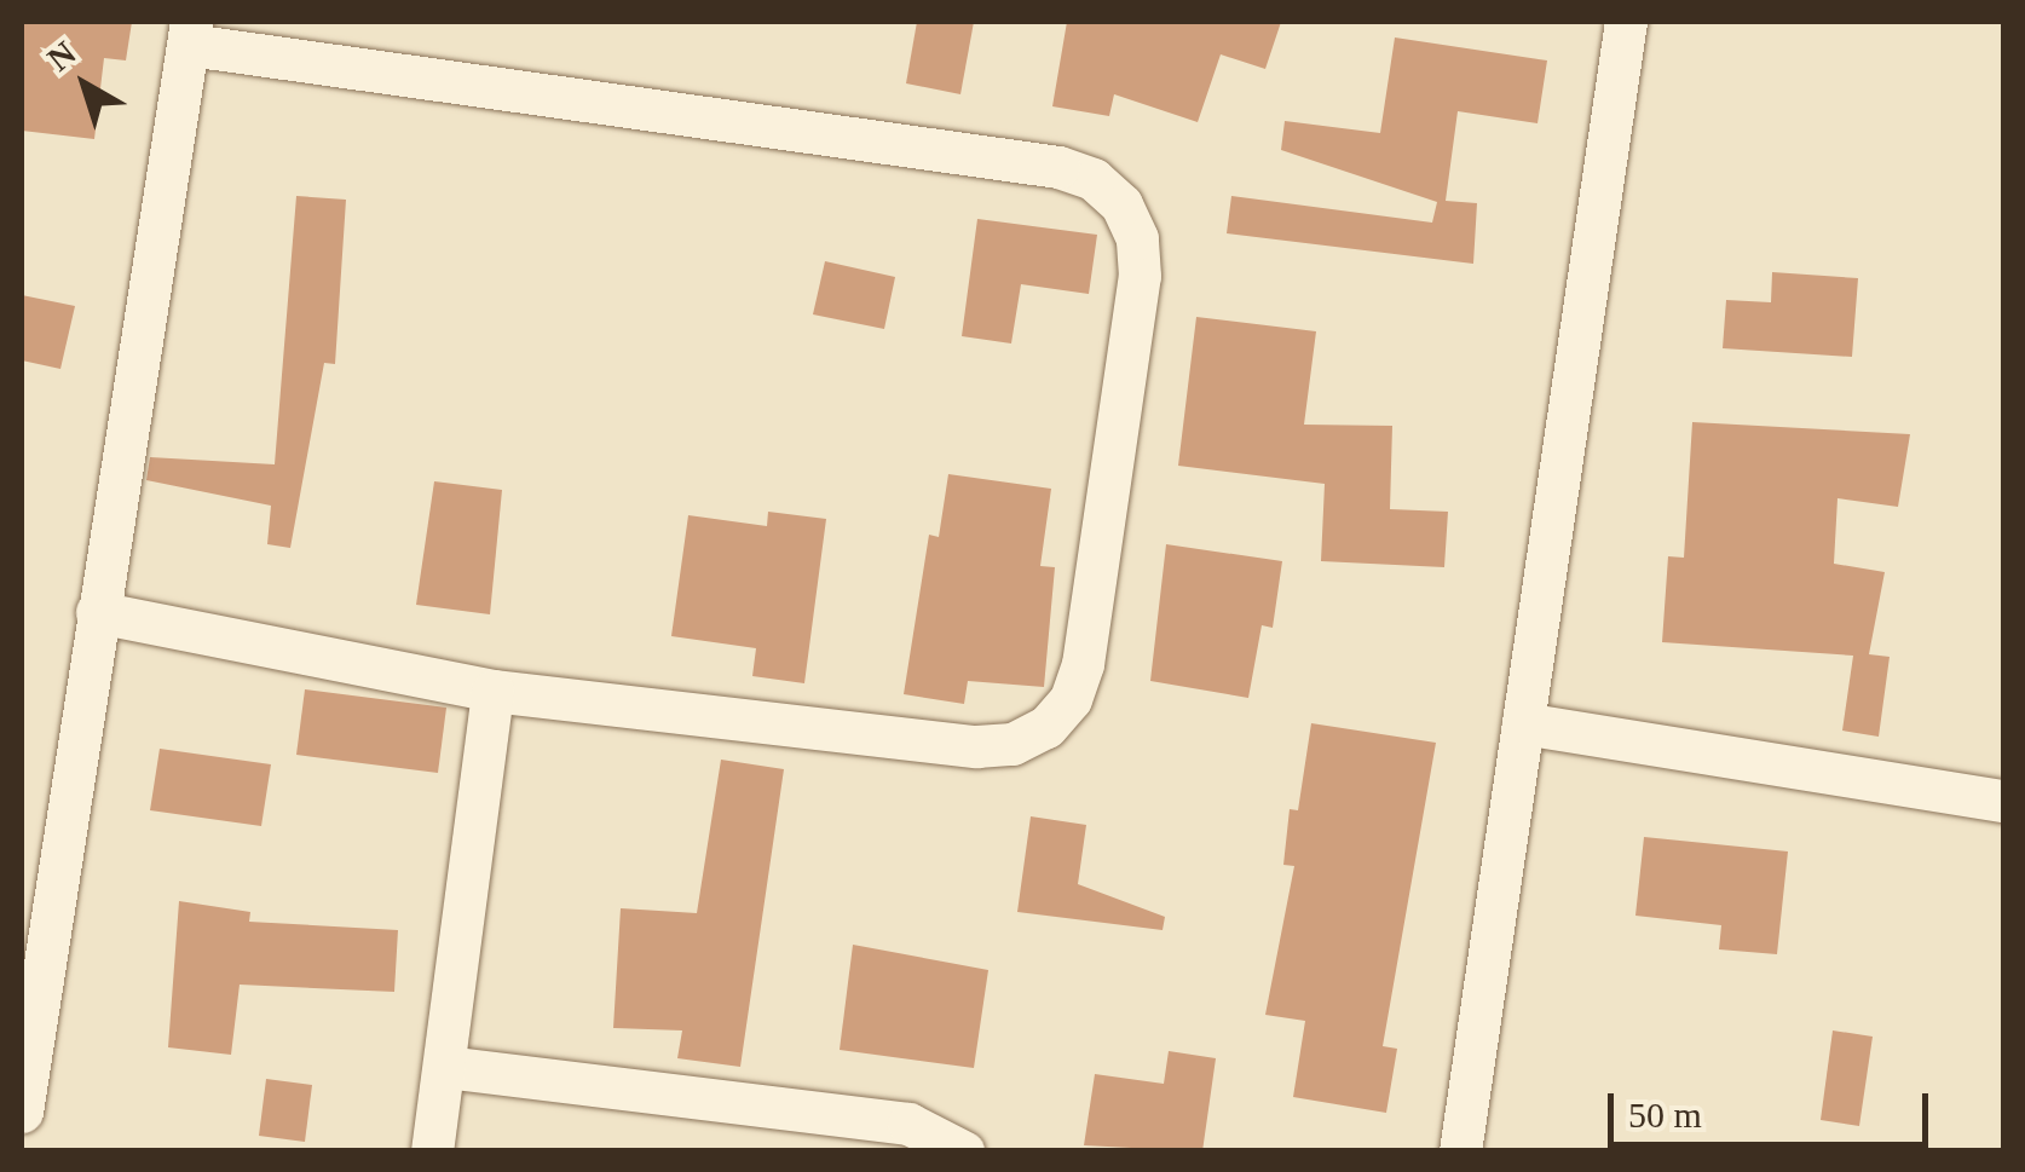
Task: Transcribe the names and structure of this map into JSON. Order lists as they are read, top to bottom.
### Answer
{
  "scale_bar": "50 m",
  "north": "top left"
}
